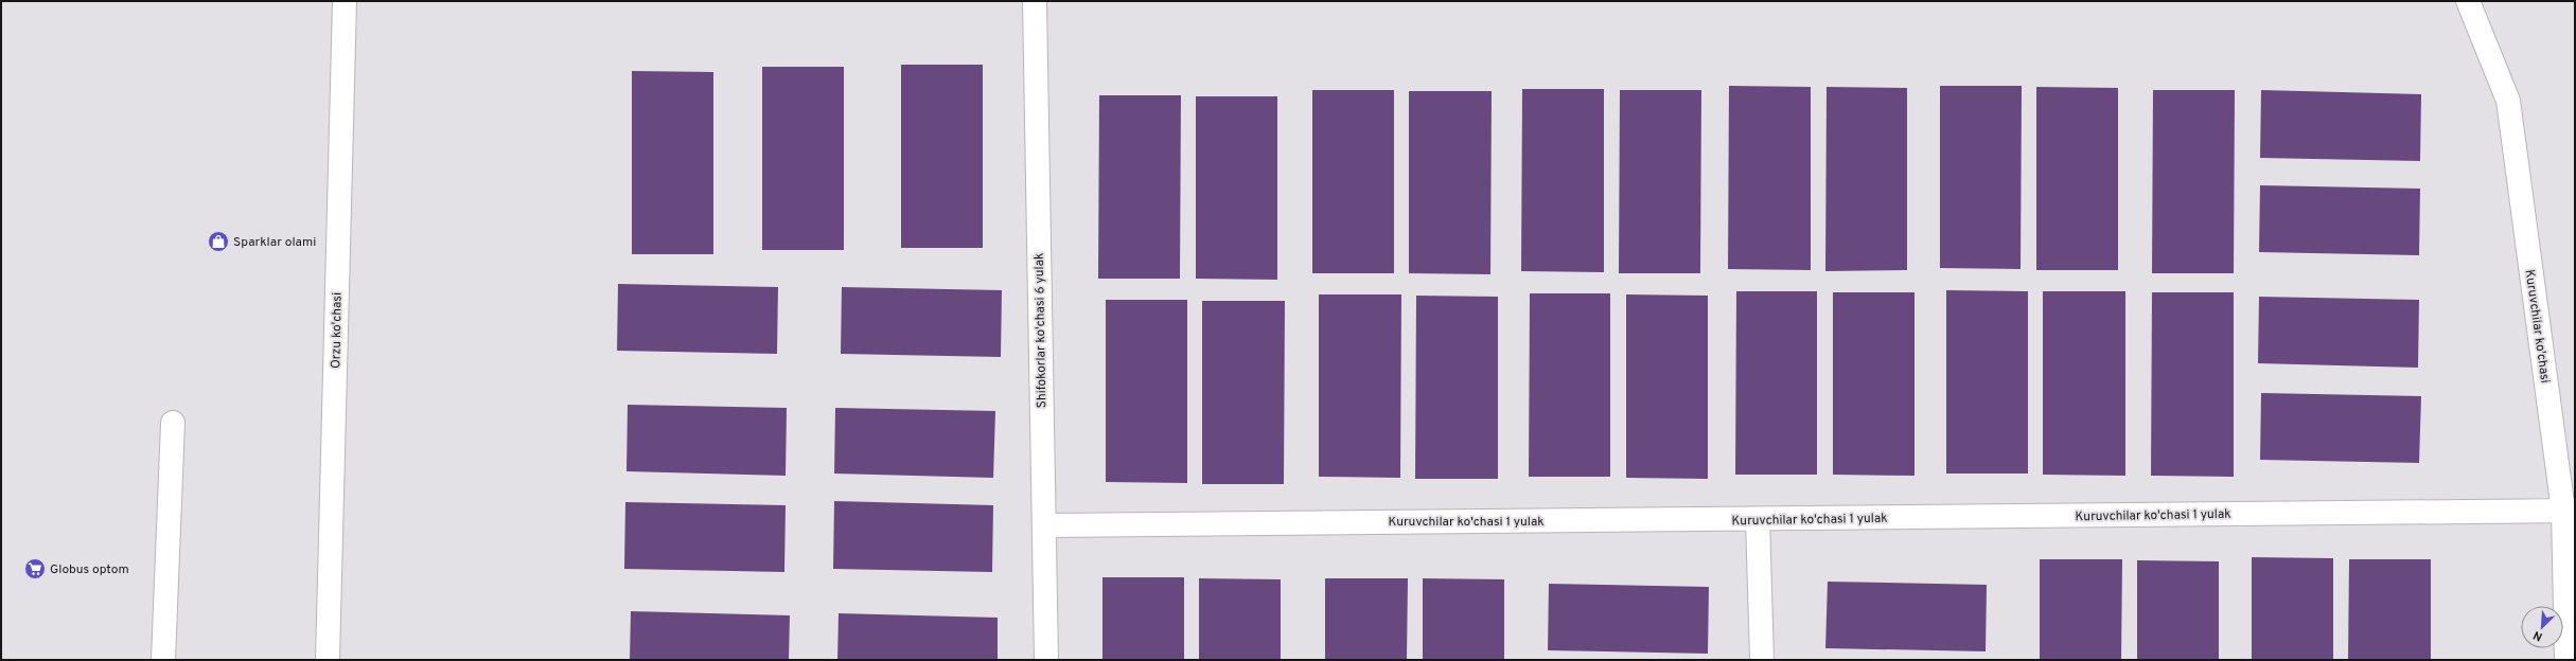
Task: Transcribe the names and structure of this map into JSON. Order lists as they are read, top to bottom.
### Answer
{
  "streets": {
    "street": [
      "Kuruvchilar ko'chasi",
      "Orzu ko'chasi",
      "Shifokorlar ko'chasi 6 yulak",
      "Kuruvchilar ko'chasi 1 yulak"
    ]
  },
  "crossings": [
    ["Kuruvchilar ko'chasi", "Kuruvchilar ko'chasi 1 yulak"],
    ["Shifokorlar ko'chasi 6 yulak", "Kuruvchilar ko'chasi 1 yulak"]
  ],
  "places": {
    "shop": ["Sparklar olami"],
    "supermarket": ["Globus optom"]
  },
  "north": "bottom left"
}
